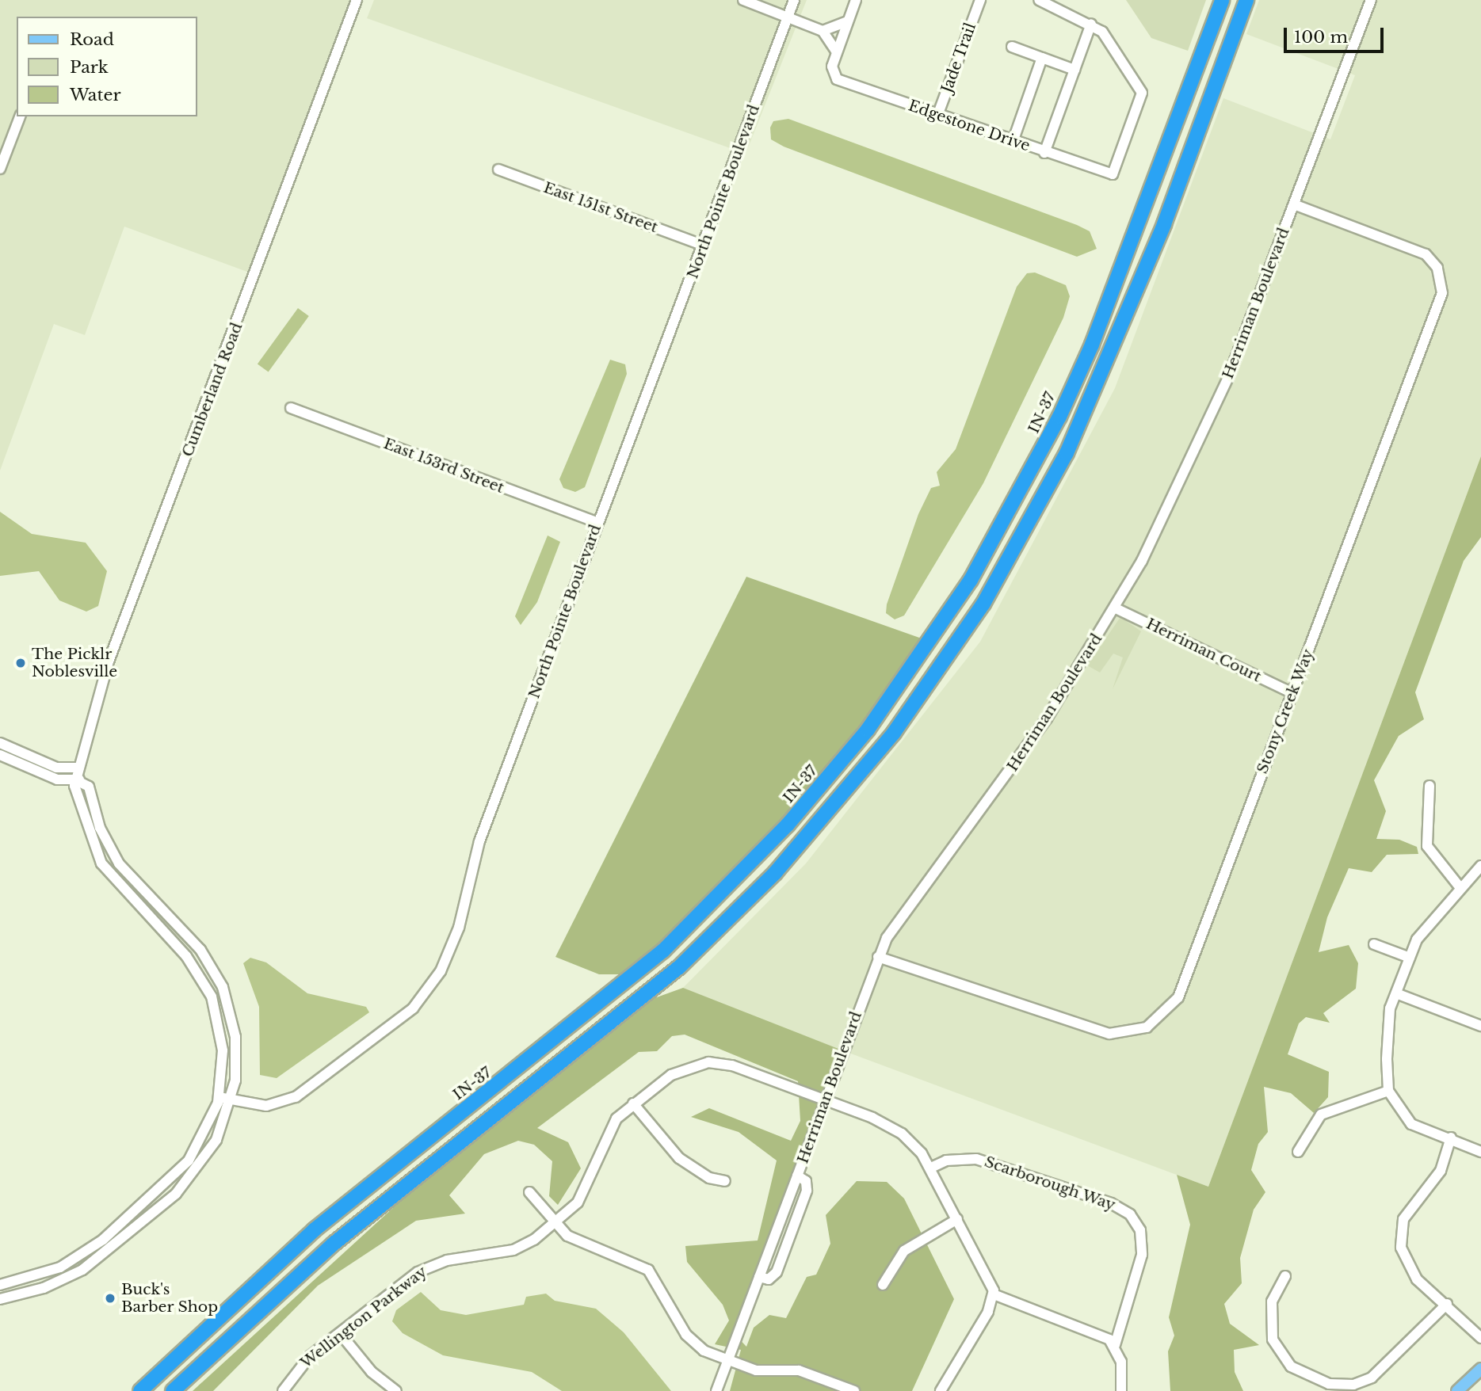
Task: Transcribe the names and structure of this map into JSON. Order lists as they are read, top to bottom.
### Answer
{
  "streets": {
    "highway": ["IN-37"],
    "street": [
      "Jade Trail",
      "Edgestone Drive",
      "North Pointe Boulevard",
      "East 151st Street",
      "Herriman Boulevard",
      "Cumberland Road",
      "East 153rd Street",
      "Herriman Court",
      "Stony Creek Way",
      "Scarborough Way",
      "Wellington Parkway"
    ]
  },
  "crossings": [
    ["Jade Trail", "Edgestone Drive"],
    ["North Pointe Boulevard", "East 151st Street"],
    ["North Pointe Boulevard", "Cumberland Road"],
    ["North Pointe Boulevard", "East 153rd Street"],
    ["Herriman Boulevard", "Herriman Court"],
    ["Herriman Boulevard", "Stony Creek Way"],
    ["Herriman Boulevard", "Wellington Parkway"],
    ["Herriman Court", "Stony Creek Way"],
    ["Scarborough Way", "Wellington Parkway"]
  ],
  "places": ["The Picklr Noblesville", "Buck's Barber Shop"],
  "legend": ["Road", "Park", "Water"],
  "scale_bar": "100 m"
}
